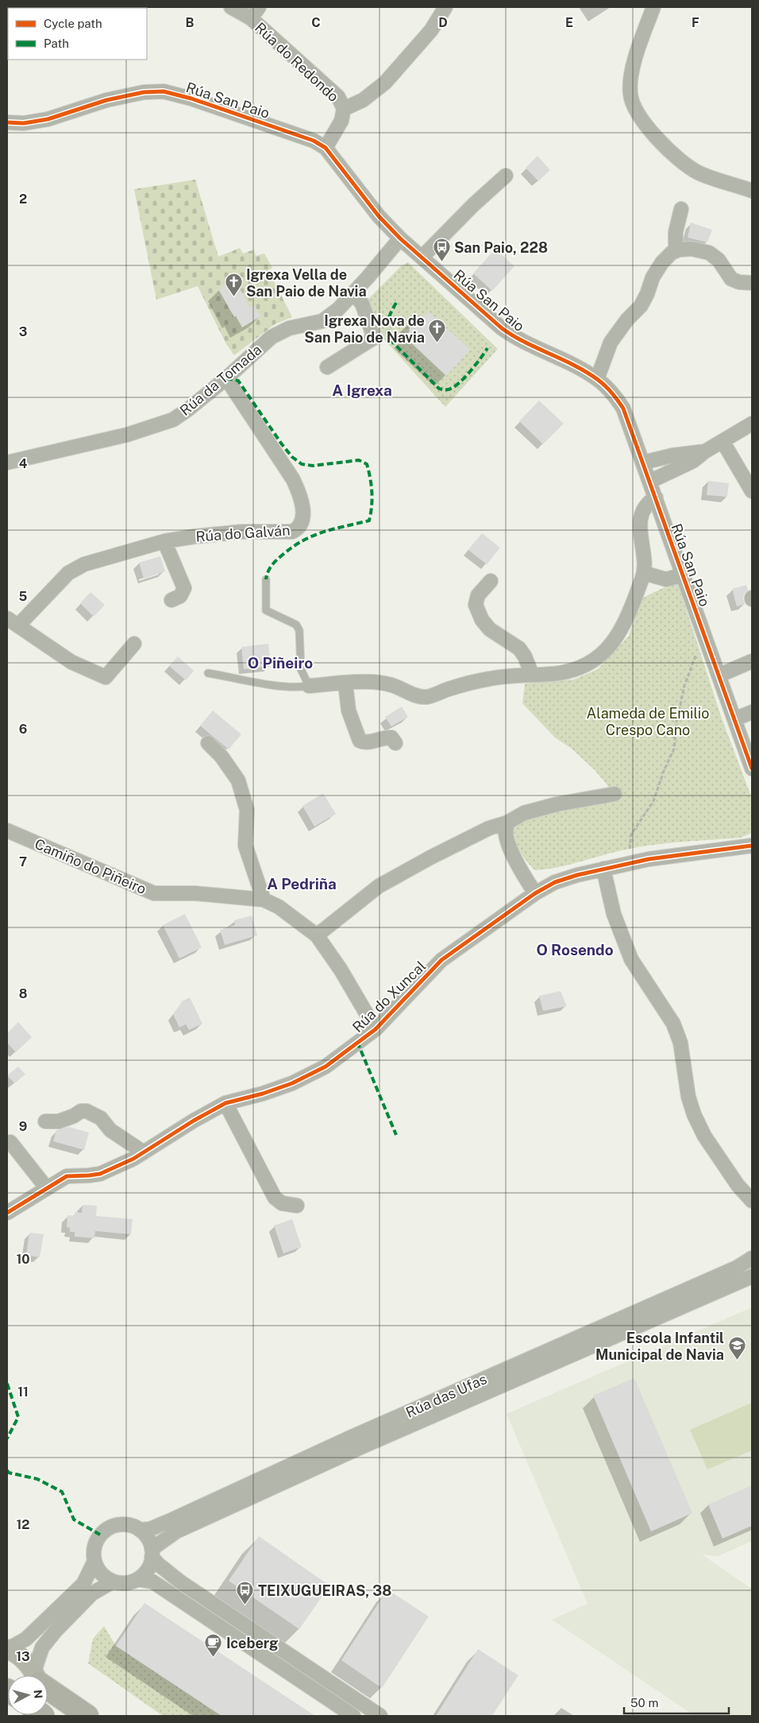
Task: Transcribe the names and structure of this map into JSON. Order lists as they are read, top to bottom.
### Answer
{
  "streets": {
    "street": [
      "Rúa do Redondo",
      "Rúa San Paio",
      "Rúa da Tomada",
      "Rúa do Galván",
      "Camiño do Piñeiro",
      "Rúa do Xuncal",
      "Rúa das Ufas"
    ]
  },
  "crossings": [
    ["Rúa do Redondo", "Rúa San Paio"],
    ["Rúa San Paio", "Rúa da Tomada"],
    ["Rúa da Tomada", "Rúa do Galván"],
    ["Camiño do Piñeiro", "Rúa do Xuncal"]
  ],
  "districts": [
    "A Igrexa",
    "O Piñeiro",
    "A Pedriña",
    "O Rosendo"
  ],
  "parks": ["Alameda de Emilio Crespo Cano"],
  "places": {
    "bus stop": ["San Paio, 228", "TEIXUGUEIRAS, 38"],
    "church": ["Igrexa Vella de San Paio de Navia", "Igrexa Nova de San Paio de Navia"],
    "school or university": ["Escola Infantil Municipal de Navia"],
    "cafe": ["Iceberg"]
  },
  "legend": ["Cycle path", "Path"],
  "scale_bar": "50 m",
  "north": "right",
  "grid": {
    "columns": [
      "B",
      "C",
      "D",
      "E",
      "F"
    ],
    "rows": [
      "2",
      "3",
      "4",
      "5",
      "6",
      "7",
      "8",
      "9",
      "10",
      "11",
      "12",
      "13"
    ]
  }
}
